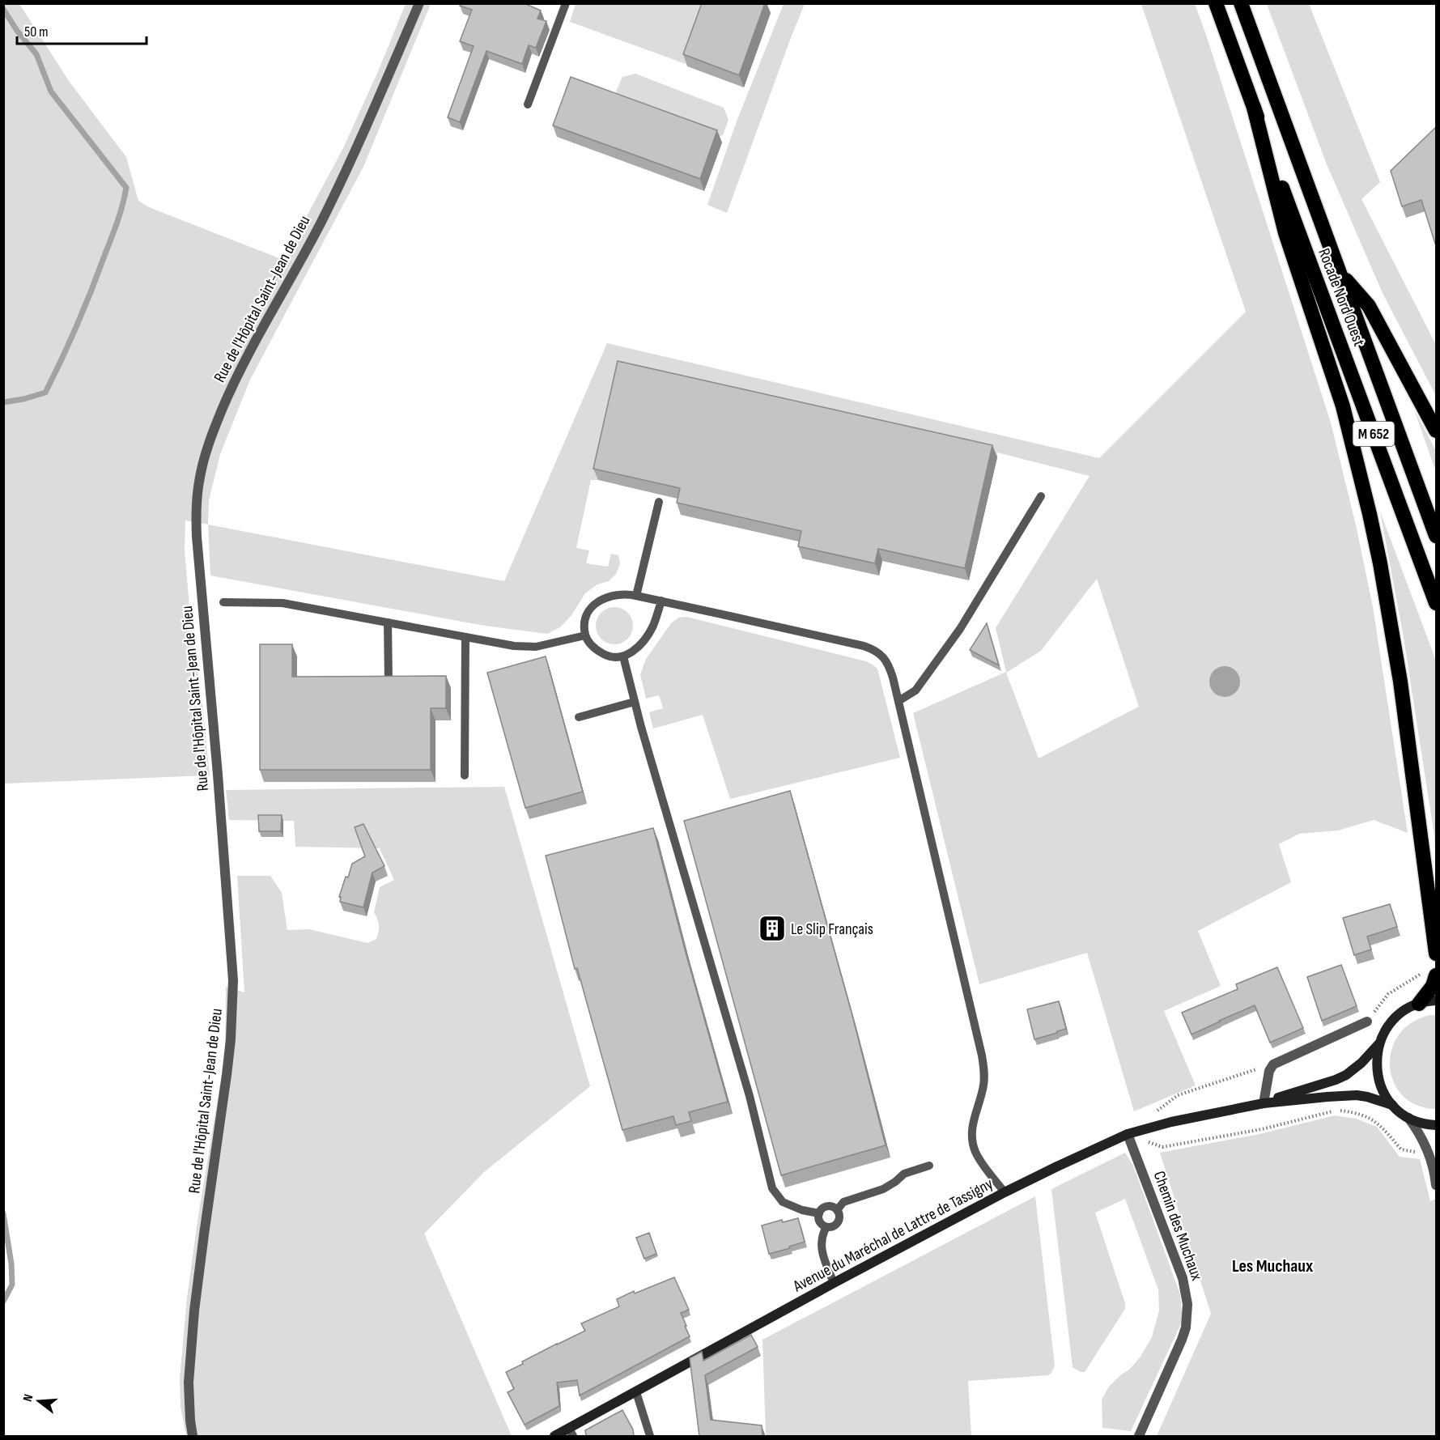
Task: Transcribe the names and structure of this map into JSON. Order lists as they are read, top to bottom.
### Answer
{
  "streets": {
    "highway": ["Rocade Nord Ouest", "M 652"],
    "main road": ["Avenue du Maréchal de Lattre de Tassigny"],
    "street": ["Rue de l'Hôpital Saint-Jean de Dieu", "Chemin des Muchaux"]
  },
  "crossings": [
    ["Chemin des Muchaux", "Avenue du Maréchal de Lattre de Tassigny"]
  ],
  "districts": ["Les Muchaux"],
  "places": {
    "building": ["Le Slip Français"]
  },
  "scale_bar": "50 m",
  "north": "left"
}
